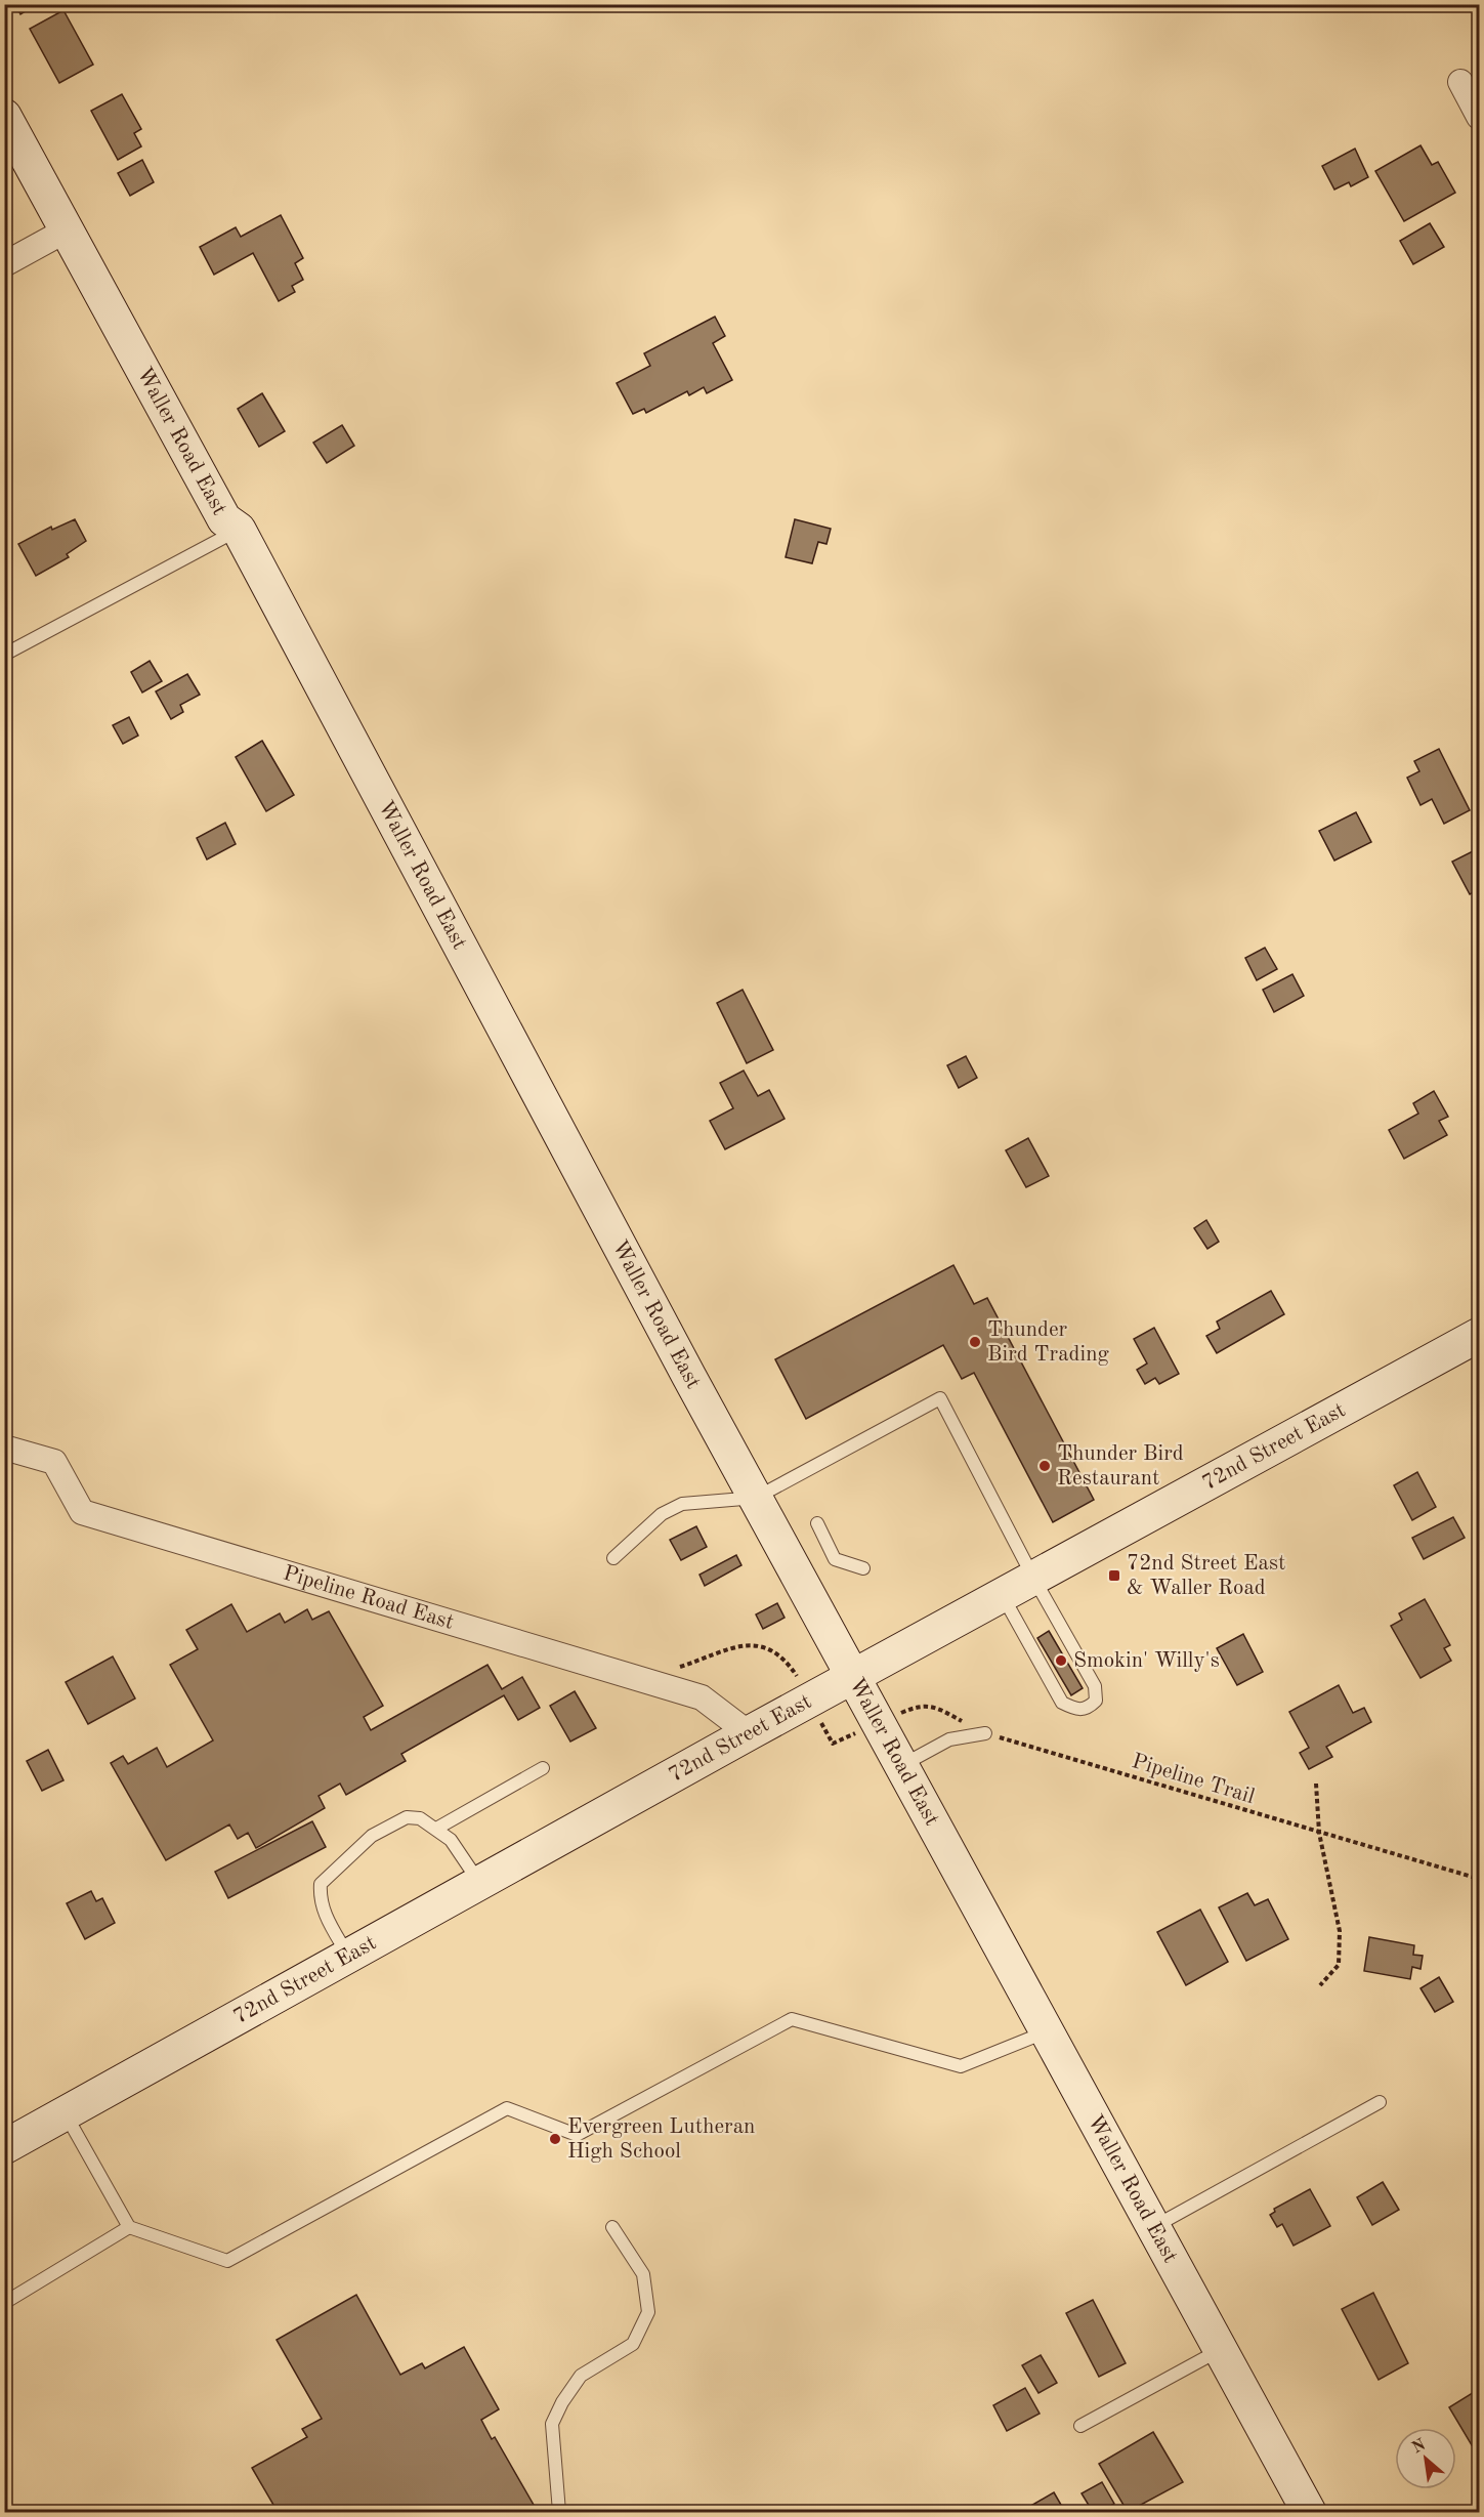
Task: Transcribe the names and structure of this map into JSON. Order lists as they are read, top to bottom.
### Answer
{
  "streets": {
    "street": ["Waller Road East", "72nd Street East", "Pipeline Road East"],
    "path": ["Pipeline Trail"]
  },
  "crossings": [
    ["Waller Road East", "72nd Street East"],
    ["72nd Street East", "Pipeline Road East"]
  ],
  "places": {
    "other": [
      "Thunder Bird Trading",
      "Thunder Bird Restaurant",
      "Smokin' Willy's",
      "Evergreen Lutheran High School"
    ],
    "transit": ["72nd Street East & Waller Road"]
  },
  "north": "top left"
}
